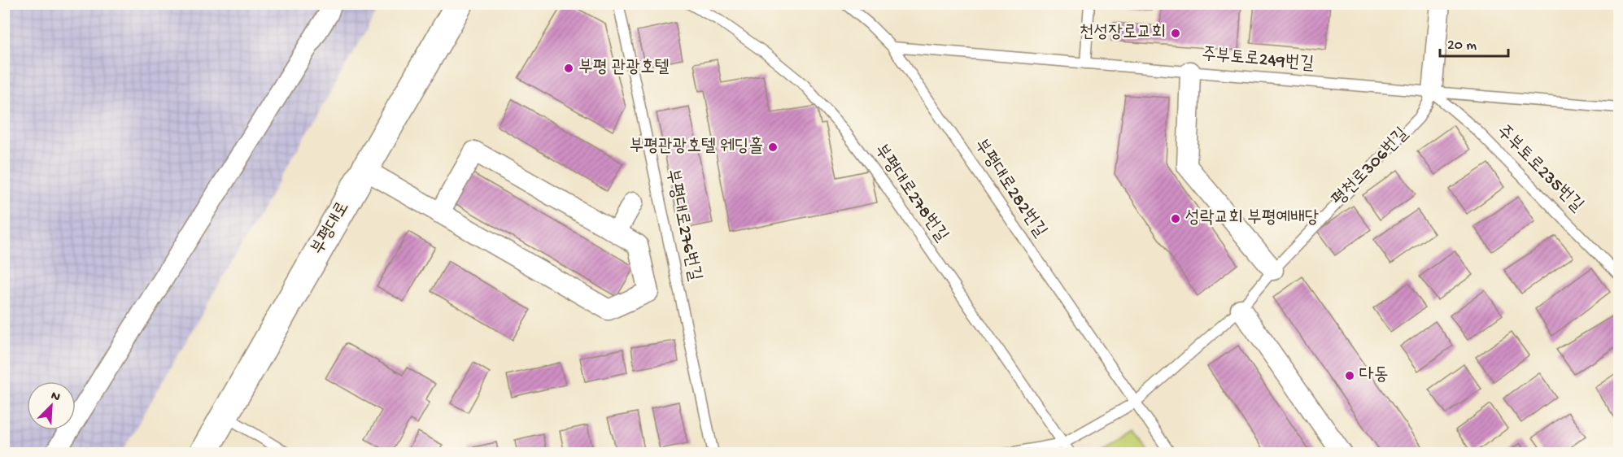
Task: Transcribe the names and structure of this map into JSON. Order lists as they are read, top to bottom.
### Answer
{
  "streets": {
    "main road": ["부평대로"],
    "street": ["평천로306번길"],
    "lane": [
      "주부토로249번길",
      "주부토로235번길",
      "부평대로282번길",
      "부평대로278번길",
      "부평대로276번길"
    ]
  },
  "crossings": [
    ["주부토로249번길", "평천로306번길"],
    ["주부토로249번길", "주부토로235번길"],
    ["주부토로249번길", "부평대로282번길"],
    ["평천로306번길", "주부토로235번길"],
    ["평천로306번길", "부평대로282번길"],
    ["평천로306번길", "부평대로278번길"]
  ],
  "places": [
    "천성장로교회",
    "부평 관광호텔",
    "부평관광호텔 웨딩홀",
    "성락교회 부평예배당",
    "다동"
  ],
  "scale_bar": "20 m",
  "north": "top right"
}
